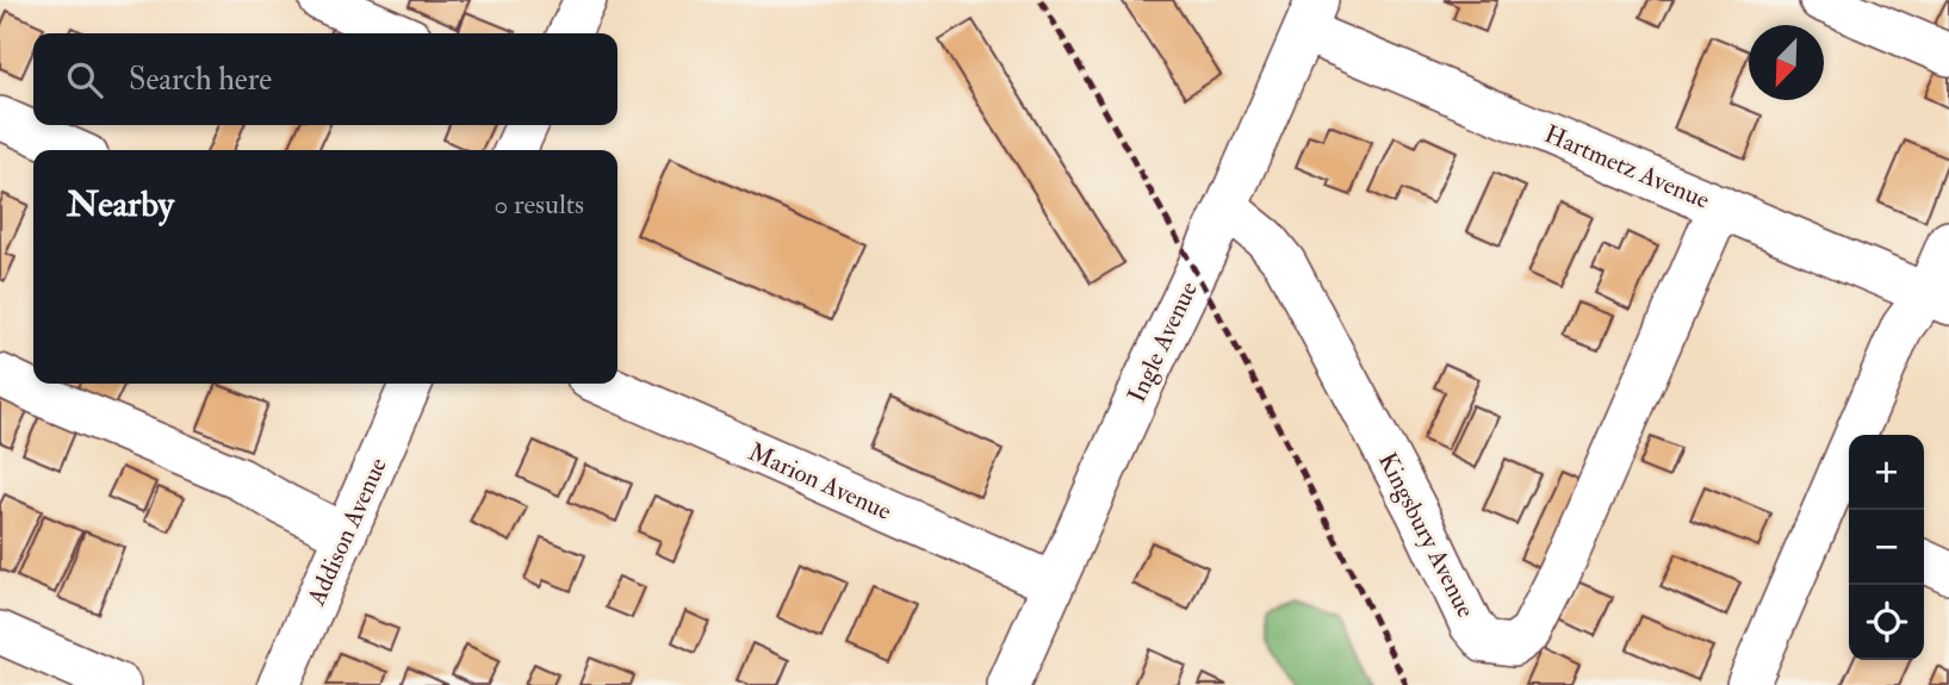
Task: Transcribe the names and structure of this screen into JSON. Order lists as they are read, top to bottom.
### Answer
{
  "streets": {
    "street": [
      "Hartmetz Avenue",
      "Ingle Avenue",
      "Marion Avenue",
      "Addison Avenue",
      "Kingsbury Avenue"
    ]
  },
  "crossings": [
    ["Hartmetz Avenue", "Ingle Avenue"],
    ["Hartmetz Avenue", "Kingsbury Avenue"],
    ["Ingle Avenue", "Marion Avenue"],
    ["Ingle Avenue", "Kingsbury Avenue"]
  ],
  "north": "bottom left",
  "page": {
    "search": "Search here",
    "heading": ["Nearby", "0 results"],
    "map_buttons": ["+", "−"]
  }
}
